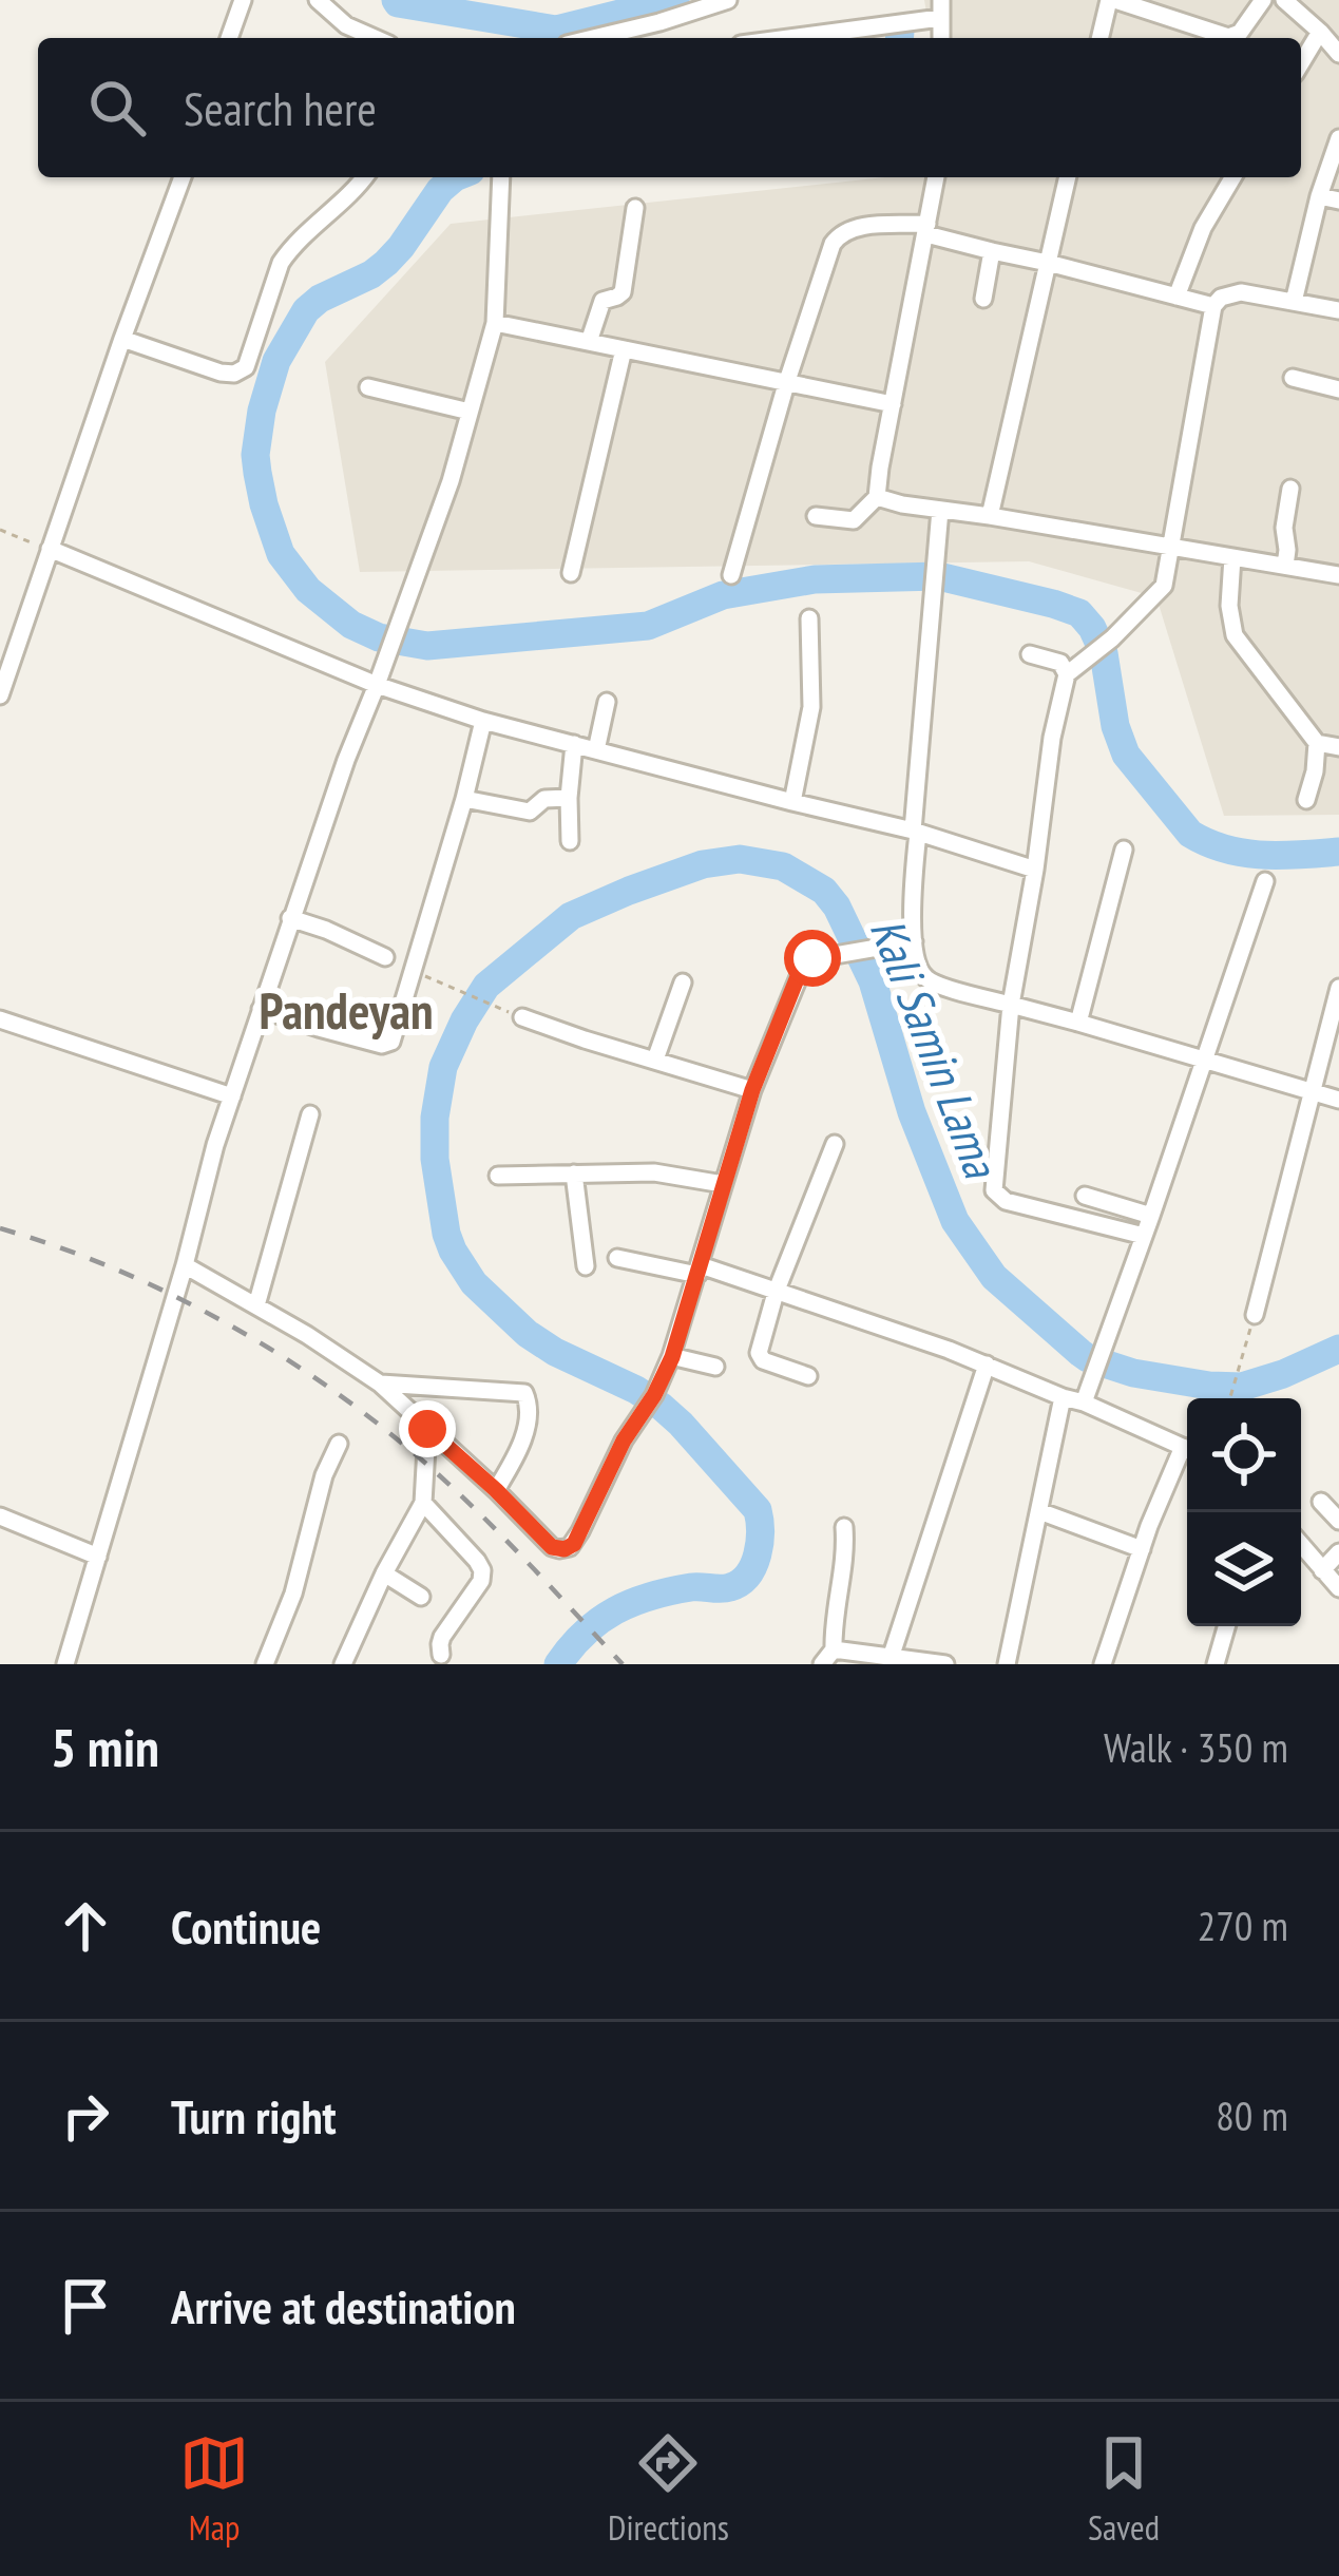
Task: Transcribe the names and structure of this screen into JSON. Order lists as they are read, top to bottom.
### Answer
{
  "districts": ["Pandeyan"],
  "water": ["Kali Samin Lama"],
  "page": {
    "search": "Search here",
    "heading": ["5 min", "Walk · 350 m"],
    "list": [
      ["Continue", "270 m"],
      ["Turn right", "80 m"],
      "Arrive at destination"
    ],
    "nav": ["Map", "Directions", "Saved"]
  }
}
